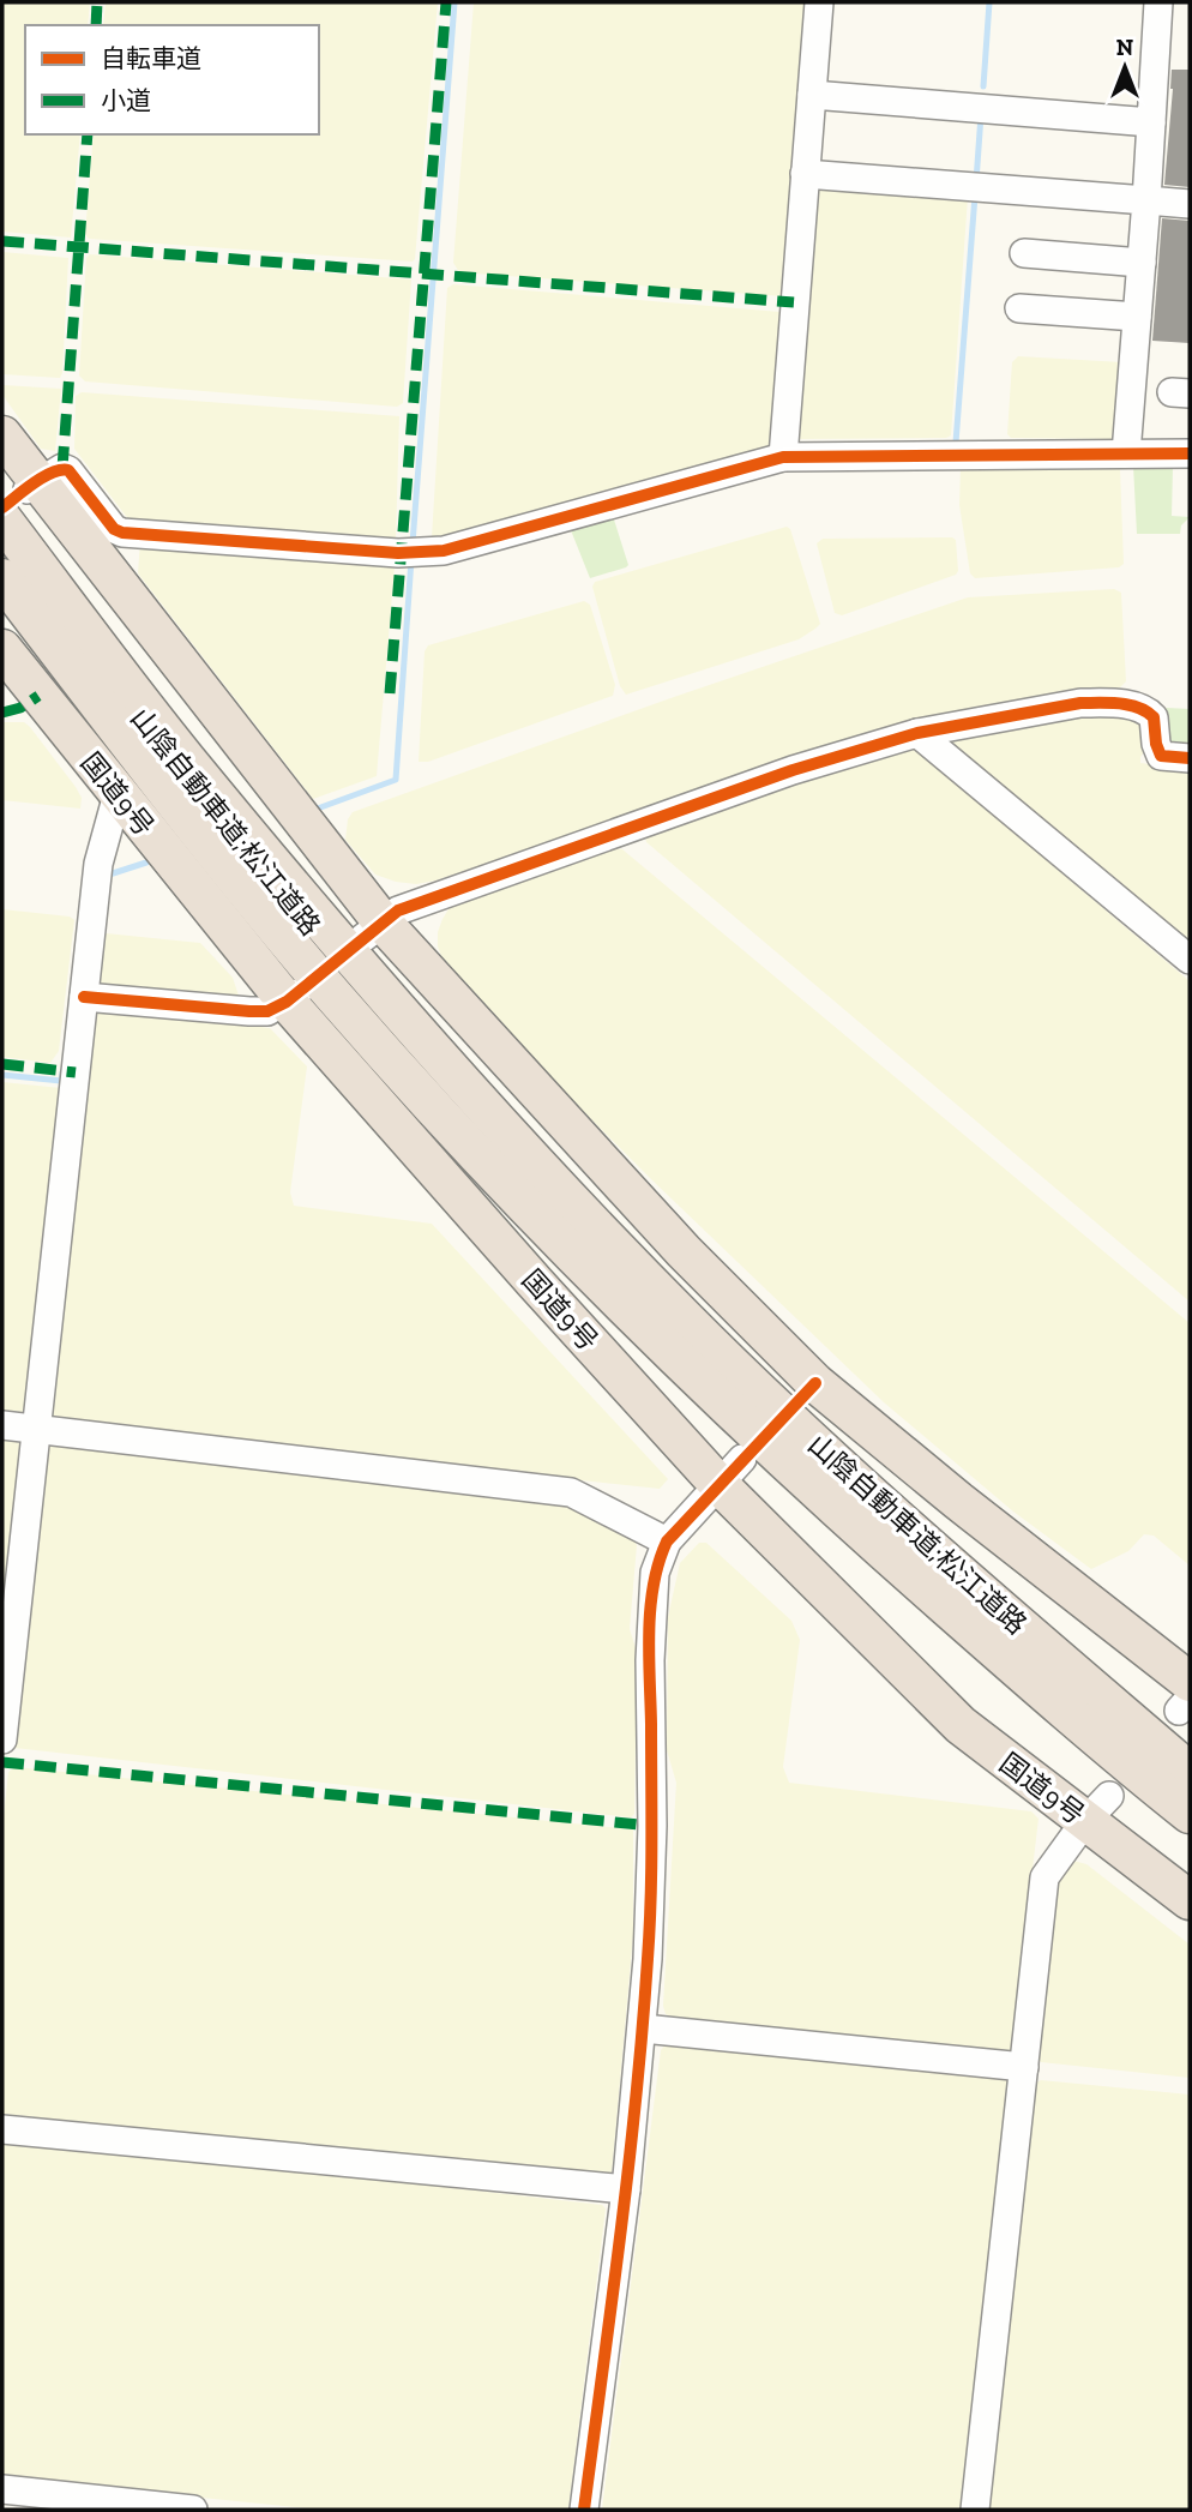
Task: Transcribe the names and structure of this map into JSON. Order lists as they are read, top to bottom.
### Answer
{
  "streets": {
    "highway": ["国道9号", "山陰自動車道;松江道路"]
  },
  "legend": ["自転車道", "小道"],
  "north": "top"
}
